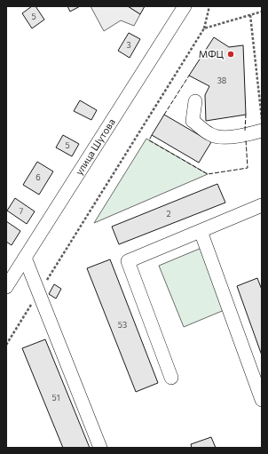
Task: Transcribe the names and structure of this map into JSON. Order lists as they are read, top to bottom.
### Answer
{
  "streets": {
    "street": ["улица Шутова"]
  },
  "places": ["МФЦ"],
  "house_numbers": [
    "5",
    "3",
    "38",
    "5",
    "6",
    "7",
    "2",
    "53",
    "51"
  ]
}
